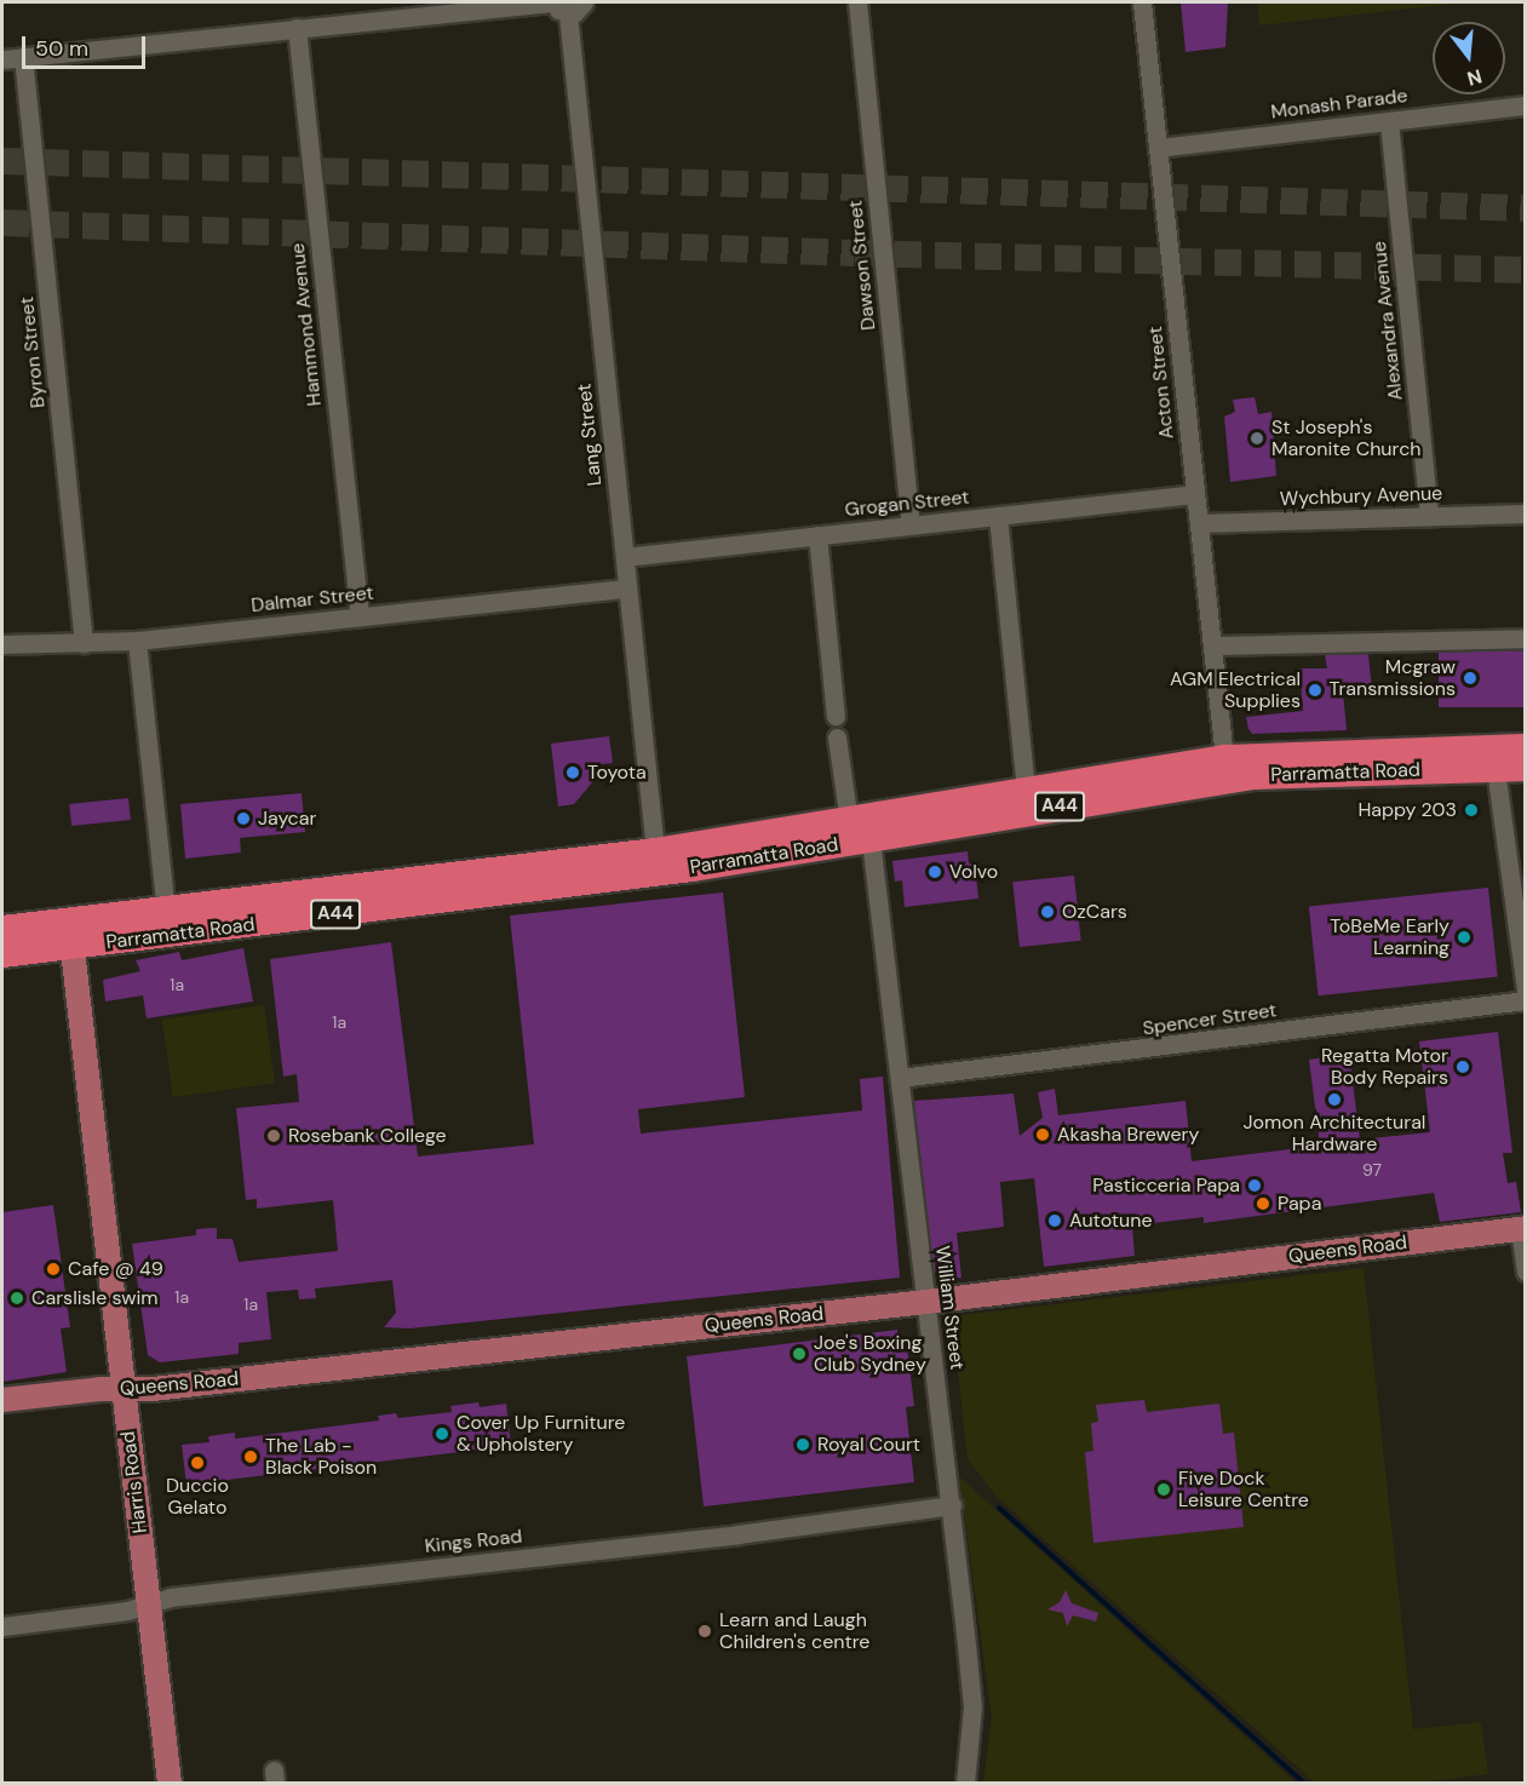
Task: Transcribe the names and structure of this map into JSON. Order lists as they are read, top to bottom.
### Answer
{
  "streets": {
    "highway": ["Parramatta Road", "A44"],
    "main road": ["Queens Road", "Harris Road"],
    "street": [
      "Monash Parade",
      "Dawson Street",
      "Alexandra Avenue",
      "Hammond Avenue",
      "Byron Street",
      "Acton Street",
      "Lang Street",
      "Wychbury Avenue",
      "Grogan Street",
      "Dalmar Street",
      "Spencer Street",
      "William Street",
      "Kings Road"
    ]
  },
  "crossings": [
    ["Monash Parade", "Alexandra Avenue"],
    ["Monash Parade", "Acton Street"],
    ["Dawson Street", "Grogan Street"],
    ["Alexandra Avenue", "Wychbury Avenue"],
    ["Hammond Avenue", "Dalmar Street"],
    ["Byron Street", "Dalmar Street"],
    ["Acton Street", "Wychbury Avenue"],
    ["Acton Street", "Grogan Street"],
    ["Acton Street", "Parramatta Road"],
    ["Lang Street", "Grogan Street"],
    ["Lang Street", "Dalmar Street"],
    ["Lang Street", "Parramatta Road"],
    ["Parramatta Road", "William Street"],
    ["Parramatta Road", "Harris Road"],
    ["Spencer Street", "William Street"],
    ["Queens Road", "William Street"],
    ["Queens Road", "Harris Road"],
    ["William Street", "Kings Road"],
    ["Harris Road", "Kings Road"]
  ],
  "places": [
    "St Joseph's Maronite Church",
    "Mcgraw Transmissions",
    "AGM Electrical Supplies",
    "Toyota",
    "Happy 203",
    "Jaycar",
    "Volvo",
    "OzCars",
    "ToBeMe Early Learning",
    "Regatta Motor Body Repairs",
    "Jomon Architectural Hardware",
    "Akasha Brewery",
    "Rosebank College",
    "Pasticceria Papa",
    "Papa",
    "Autotune",
    "Cafe @ 49",
    "Carslisle swim",
    "Joe's Boxing Club Sydney",
    "Cover Up Furniture & Upholstery",
    "Royal Court",
    "The Lab - Black Poison",
    "Duccio Gelato",
    "Five Dock Leisure Centre",
    "Learn and Laugh Children's centre"
  ],
  "house_numbers": [
    "1a",
    "1a",
    "97",
    "1a",
    "1a"
  ],
  "scale_bar": "50 m",
  "north": "bottom"
}
